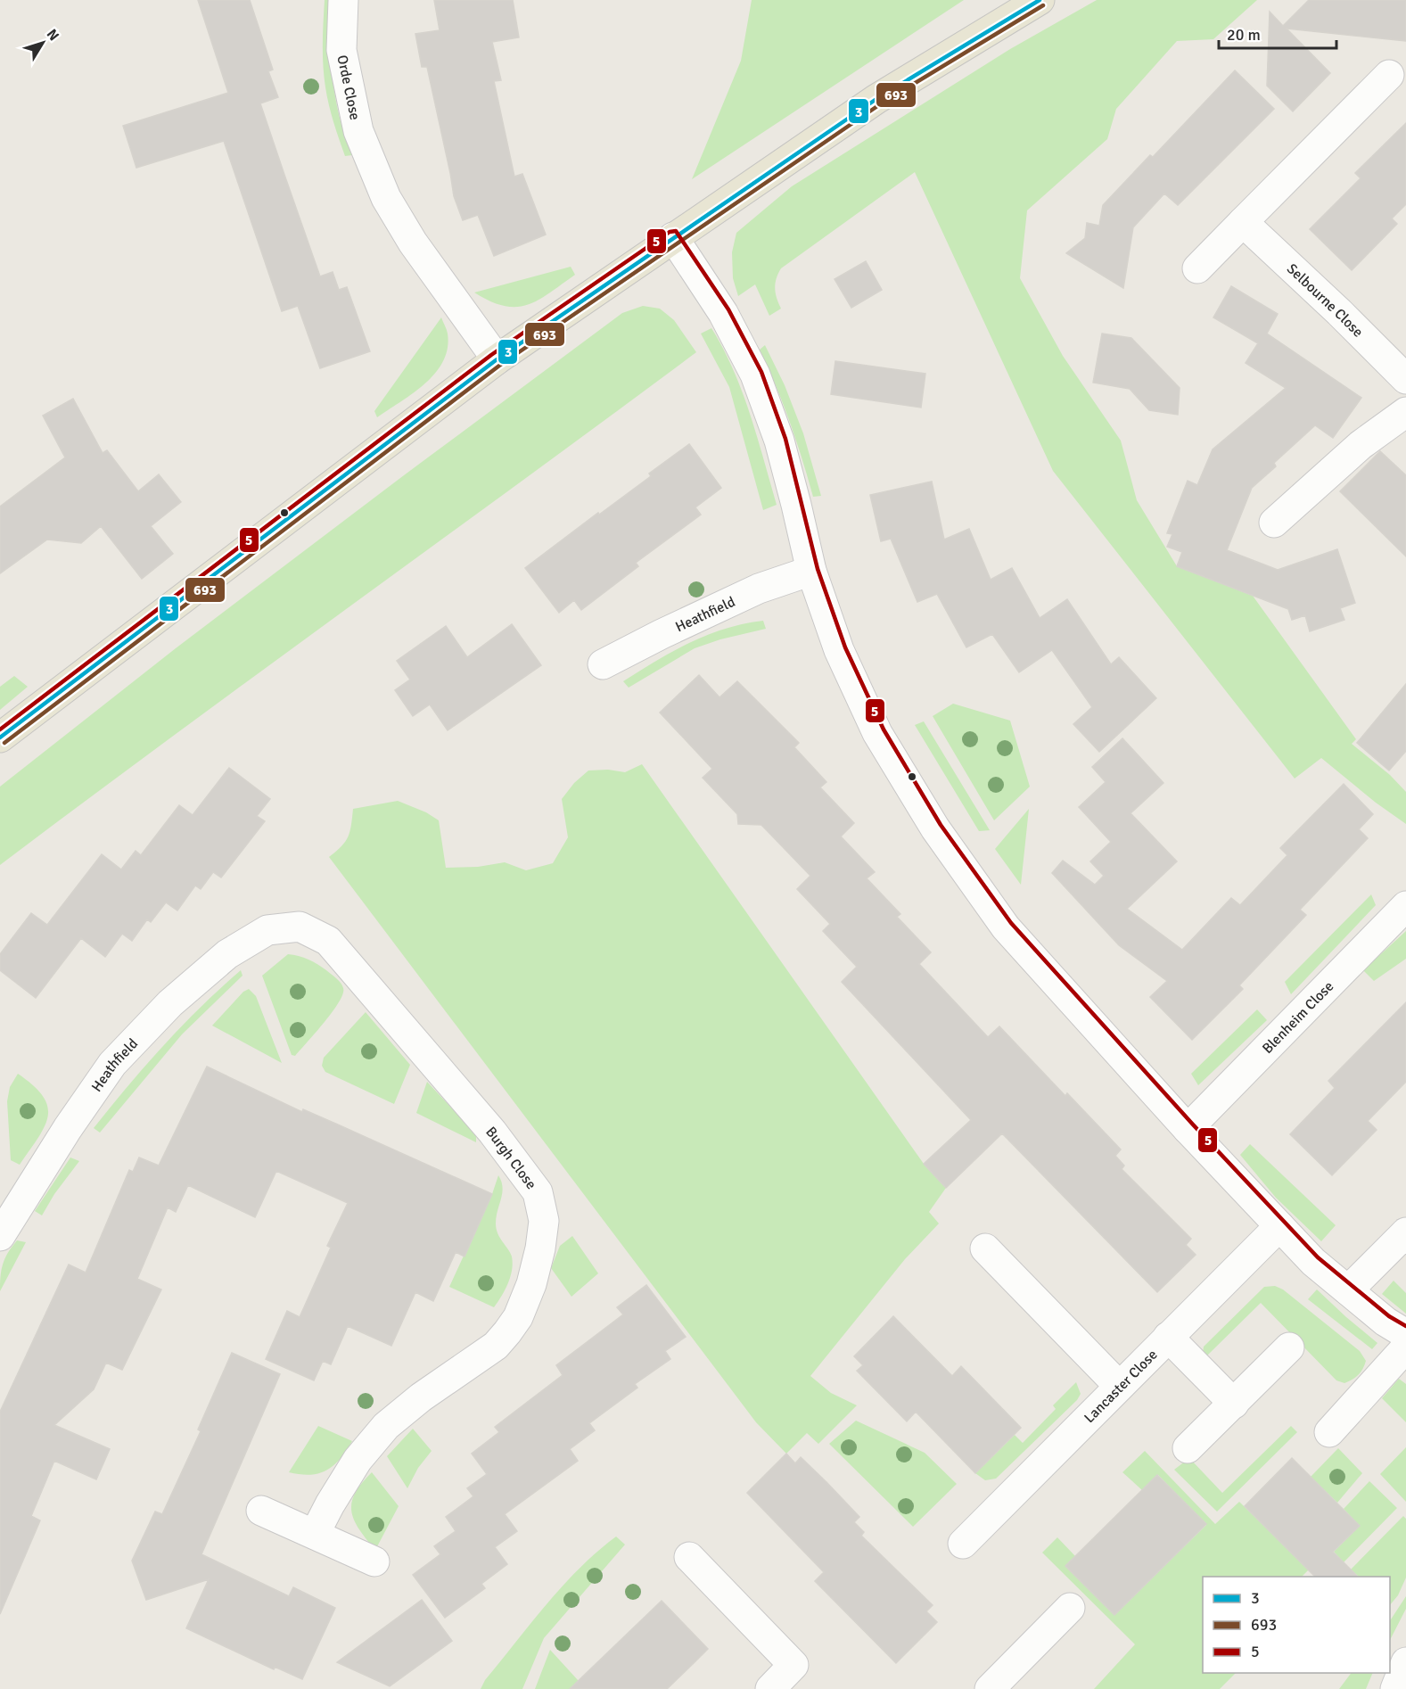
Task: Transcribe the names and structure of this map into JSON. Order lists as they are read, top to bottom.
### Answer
{
  "streets": {
    "street": [
      "Orde Close",
      "Selbourne Close",
      "Heathfield",
      "Blenheim Close",
      "Burgh Close",
      "Lancaster Close"
    ]
  },
  "crossings": [
    ["Heathfield", "Burgh Close"]
  ],
  "lines": ["transit line 3", "transit line 693", "transit line 5"],
  "legend": ["3", "693", "5"],
  "scale_bar": "20 m",
  "north": "top right"
}
